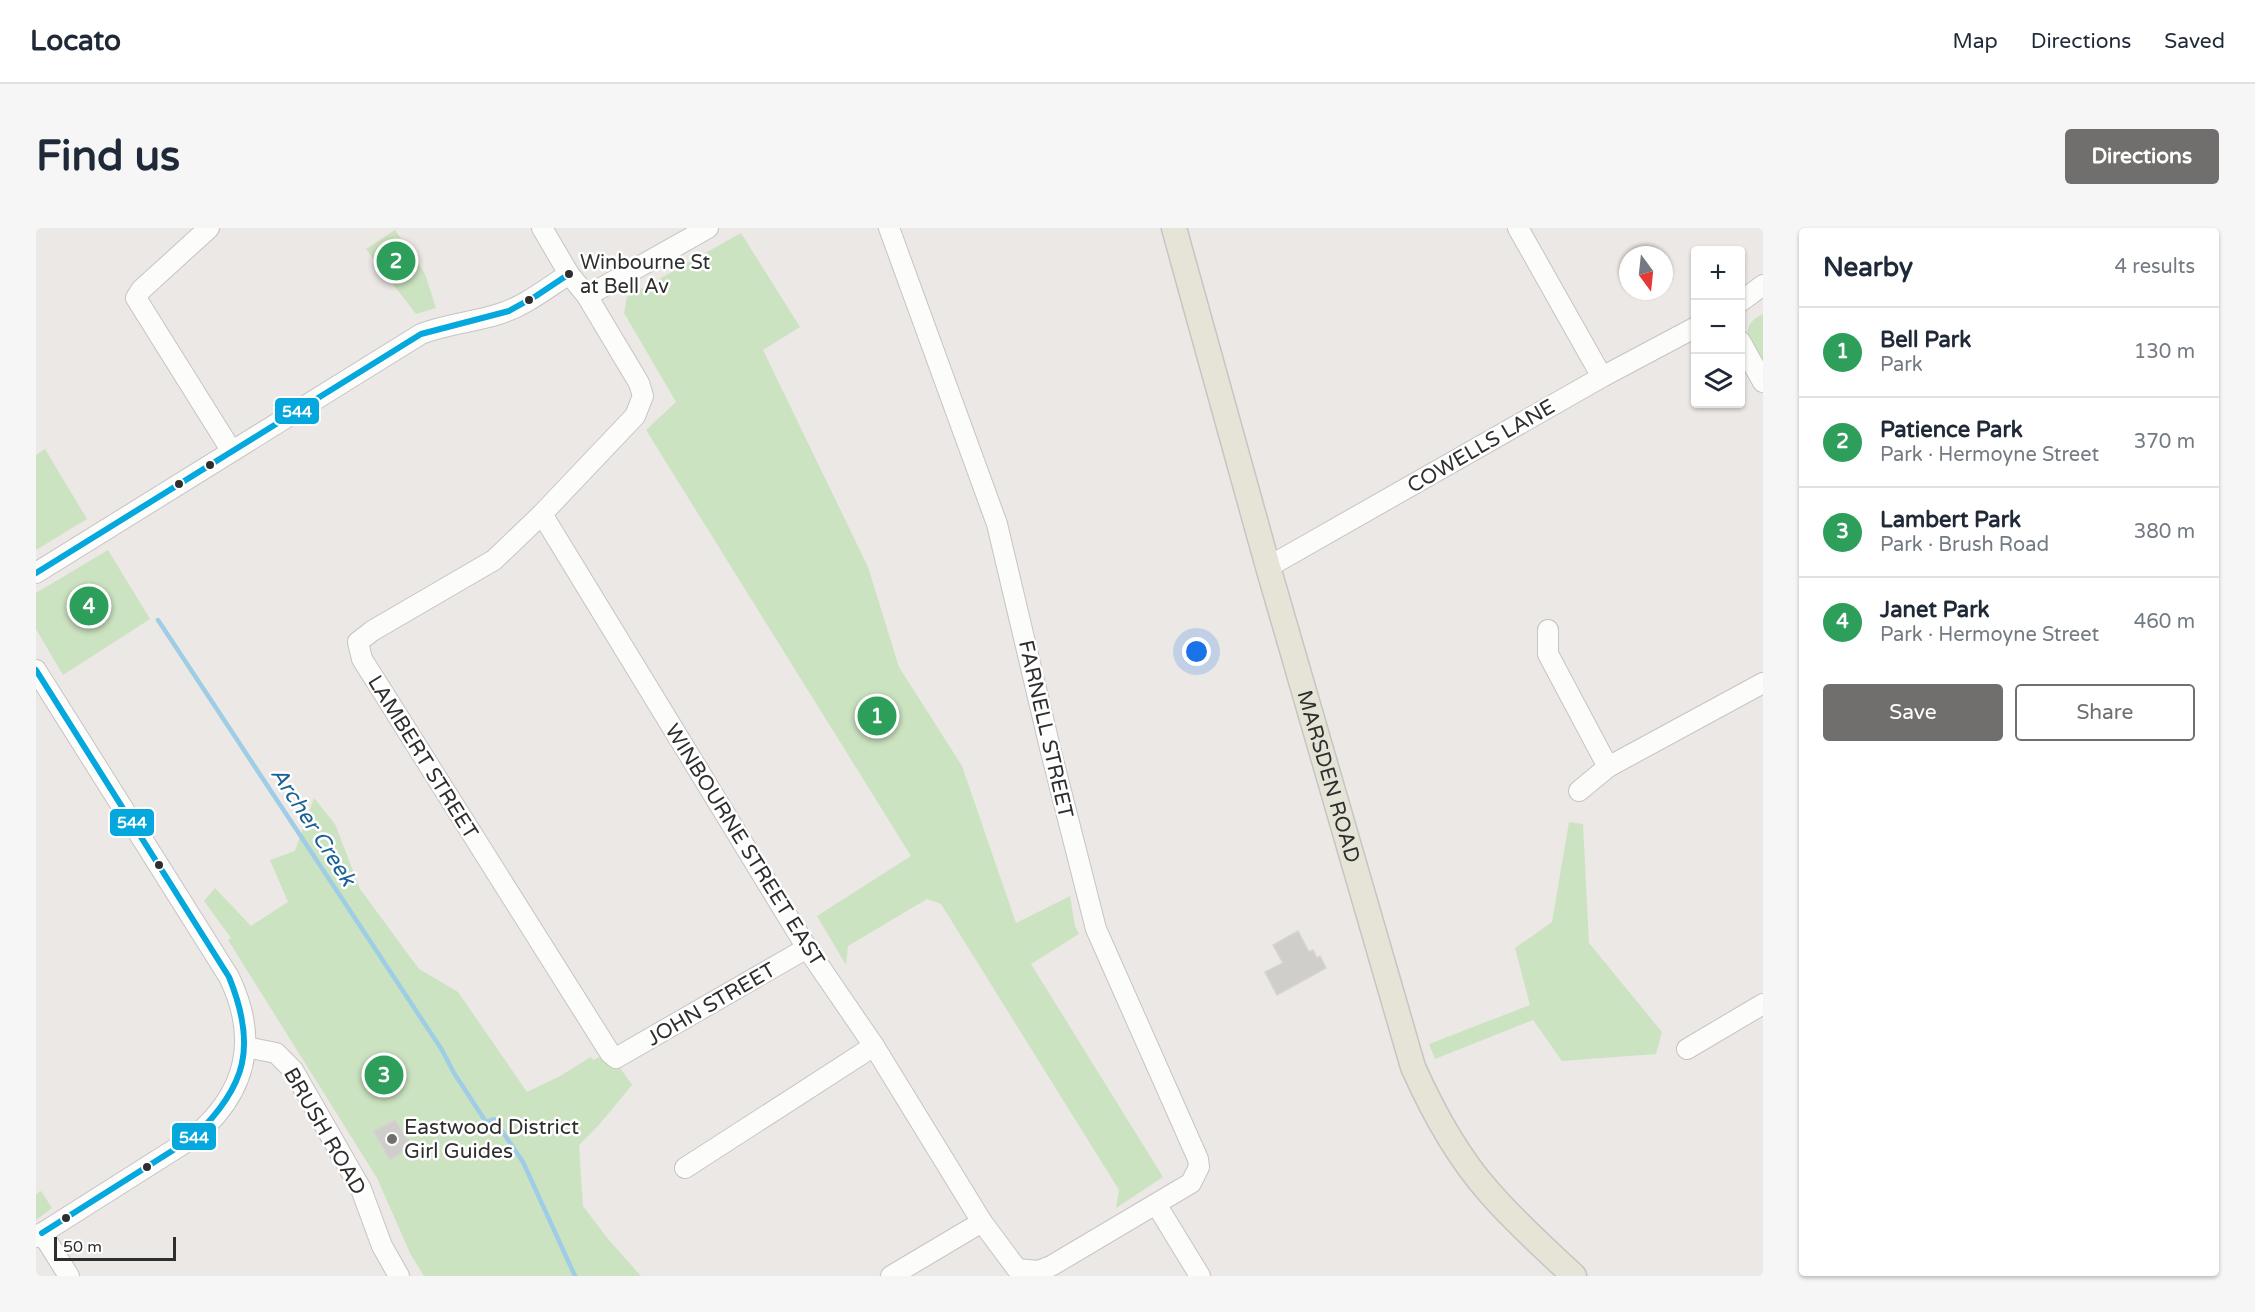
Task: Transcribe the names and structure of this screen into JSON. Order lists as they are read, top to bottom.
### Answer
{
  "streets": {
    "main road": ["MARSDEN ROAD"],
    "street": [
      "COWELLS LANE",
      "FARNELL STREET",
      "LAMBERT STREET",
      "WINBOURNE STREET EAST",
      "JOHN STREET",
      "BRUSH ROAD"
    ]
  },
  "crossings": [
    ["COWELLS LANE", "MARSDEN ROAD"],
    ["FARNELL STREET", "WINBOURNE STREET EAST"],
    ["LAMBERT STREET", "WINBOURNE STREET EAST"],
    ["LAMBERT STREET", "JOHN STREET"],
    ["WINBOURNE STREET EAST", "JOHN STREET"]
  ],
  "water": ["Archer Creek"],
  "places": ["Winbourne St at Bell Av", "Eastwood District Girl Guides"],
  "lines": ["transit line 544"],
  "scale_bar": "50 m",
  "north": "bottom",
  "page": {
    "header": "Locato",
    "nav": ["Map", "Directions", "Saved"],
    "buttons": [
      "Directions",
      ["Save", "Share"]
    ],
    "title": "Find us",
    "heading": ["Nearby", "4 results"],
    "pins": [
      "2",
      "4",
      "1",
      "3"
    ],
    "map_buttons": ["+", "−"],
    "list": [
      {
        "mark": "1",
        "name": "Bell Park",
        "note": "Park",
        "value": "130 m"
      },
      {
        "mark": "2",
        "name": "Patience Park",
        "note": "Park · Hermoyne Street",
        "value": "370 m"
      },
      {
        "mark": "3",
        "name": "Lambert Park",
        "note": "Park · Brush Road",
        "value": "380 m"
      },
      {
        "mark": "4",
        "name": "Janet Park",
        "note": "Park · Hermoyne Street",
        "value": "460 m"
      }
    ],
    "scale": "50 m"
  }
}
